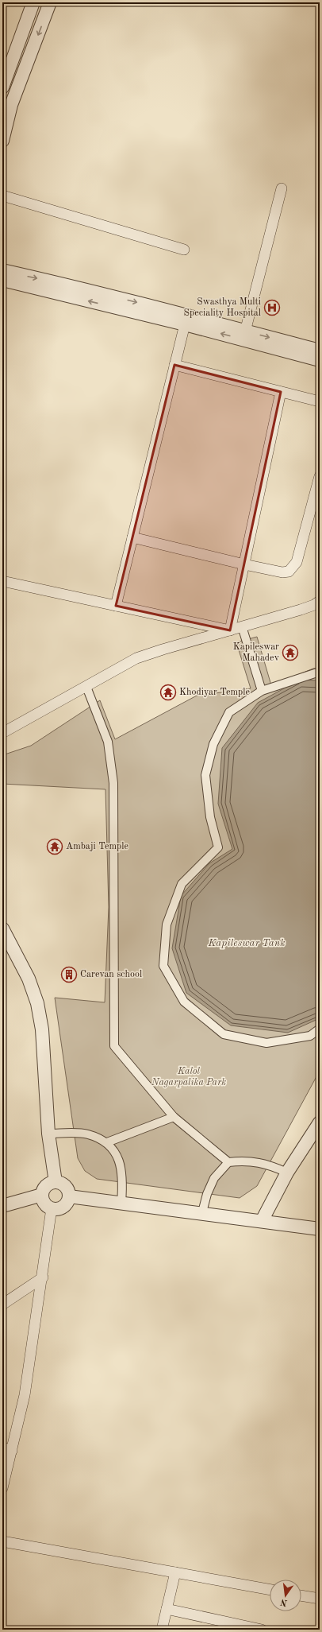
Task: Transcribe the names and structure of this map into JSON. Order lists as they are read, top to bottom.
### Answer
{
  "water": ["Kapileswar Tank"],
  "parks": ["Kalol Nagarpalika Park"],
  "places": {
    "hospital": ["Swasthya Multi Speciality Hospital"],
    "temple": ["Kapileswar Mahadev", "Khodiyar Temple", "Ambaji Temple"],
    "building": ["Carevan school"]
  },
  "north": "bottom"
}
